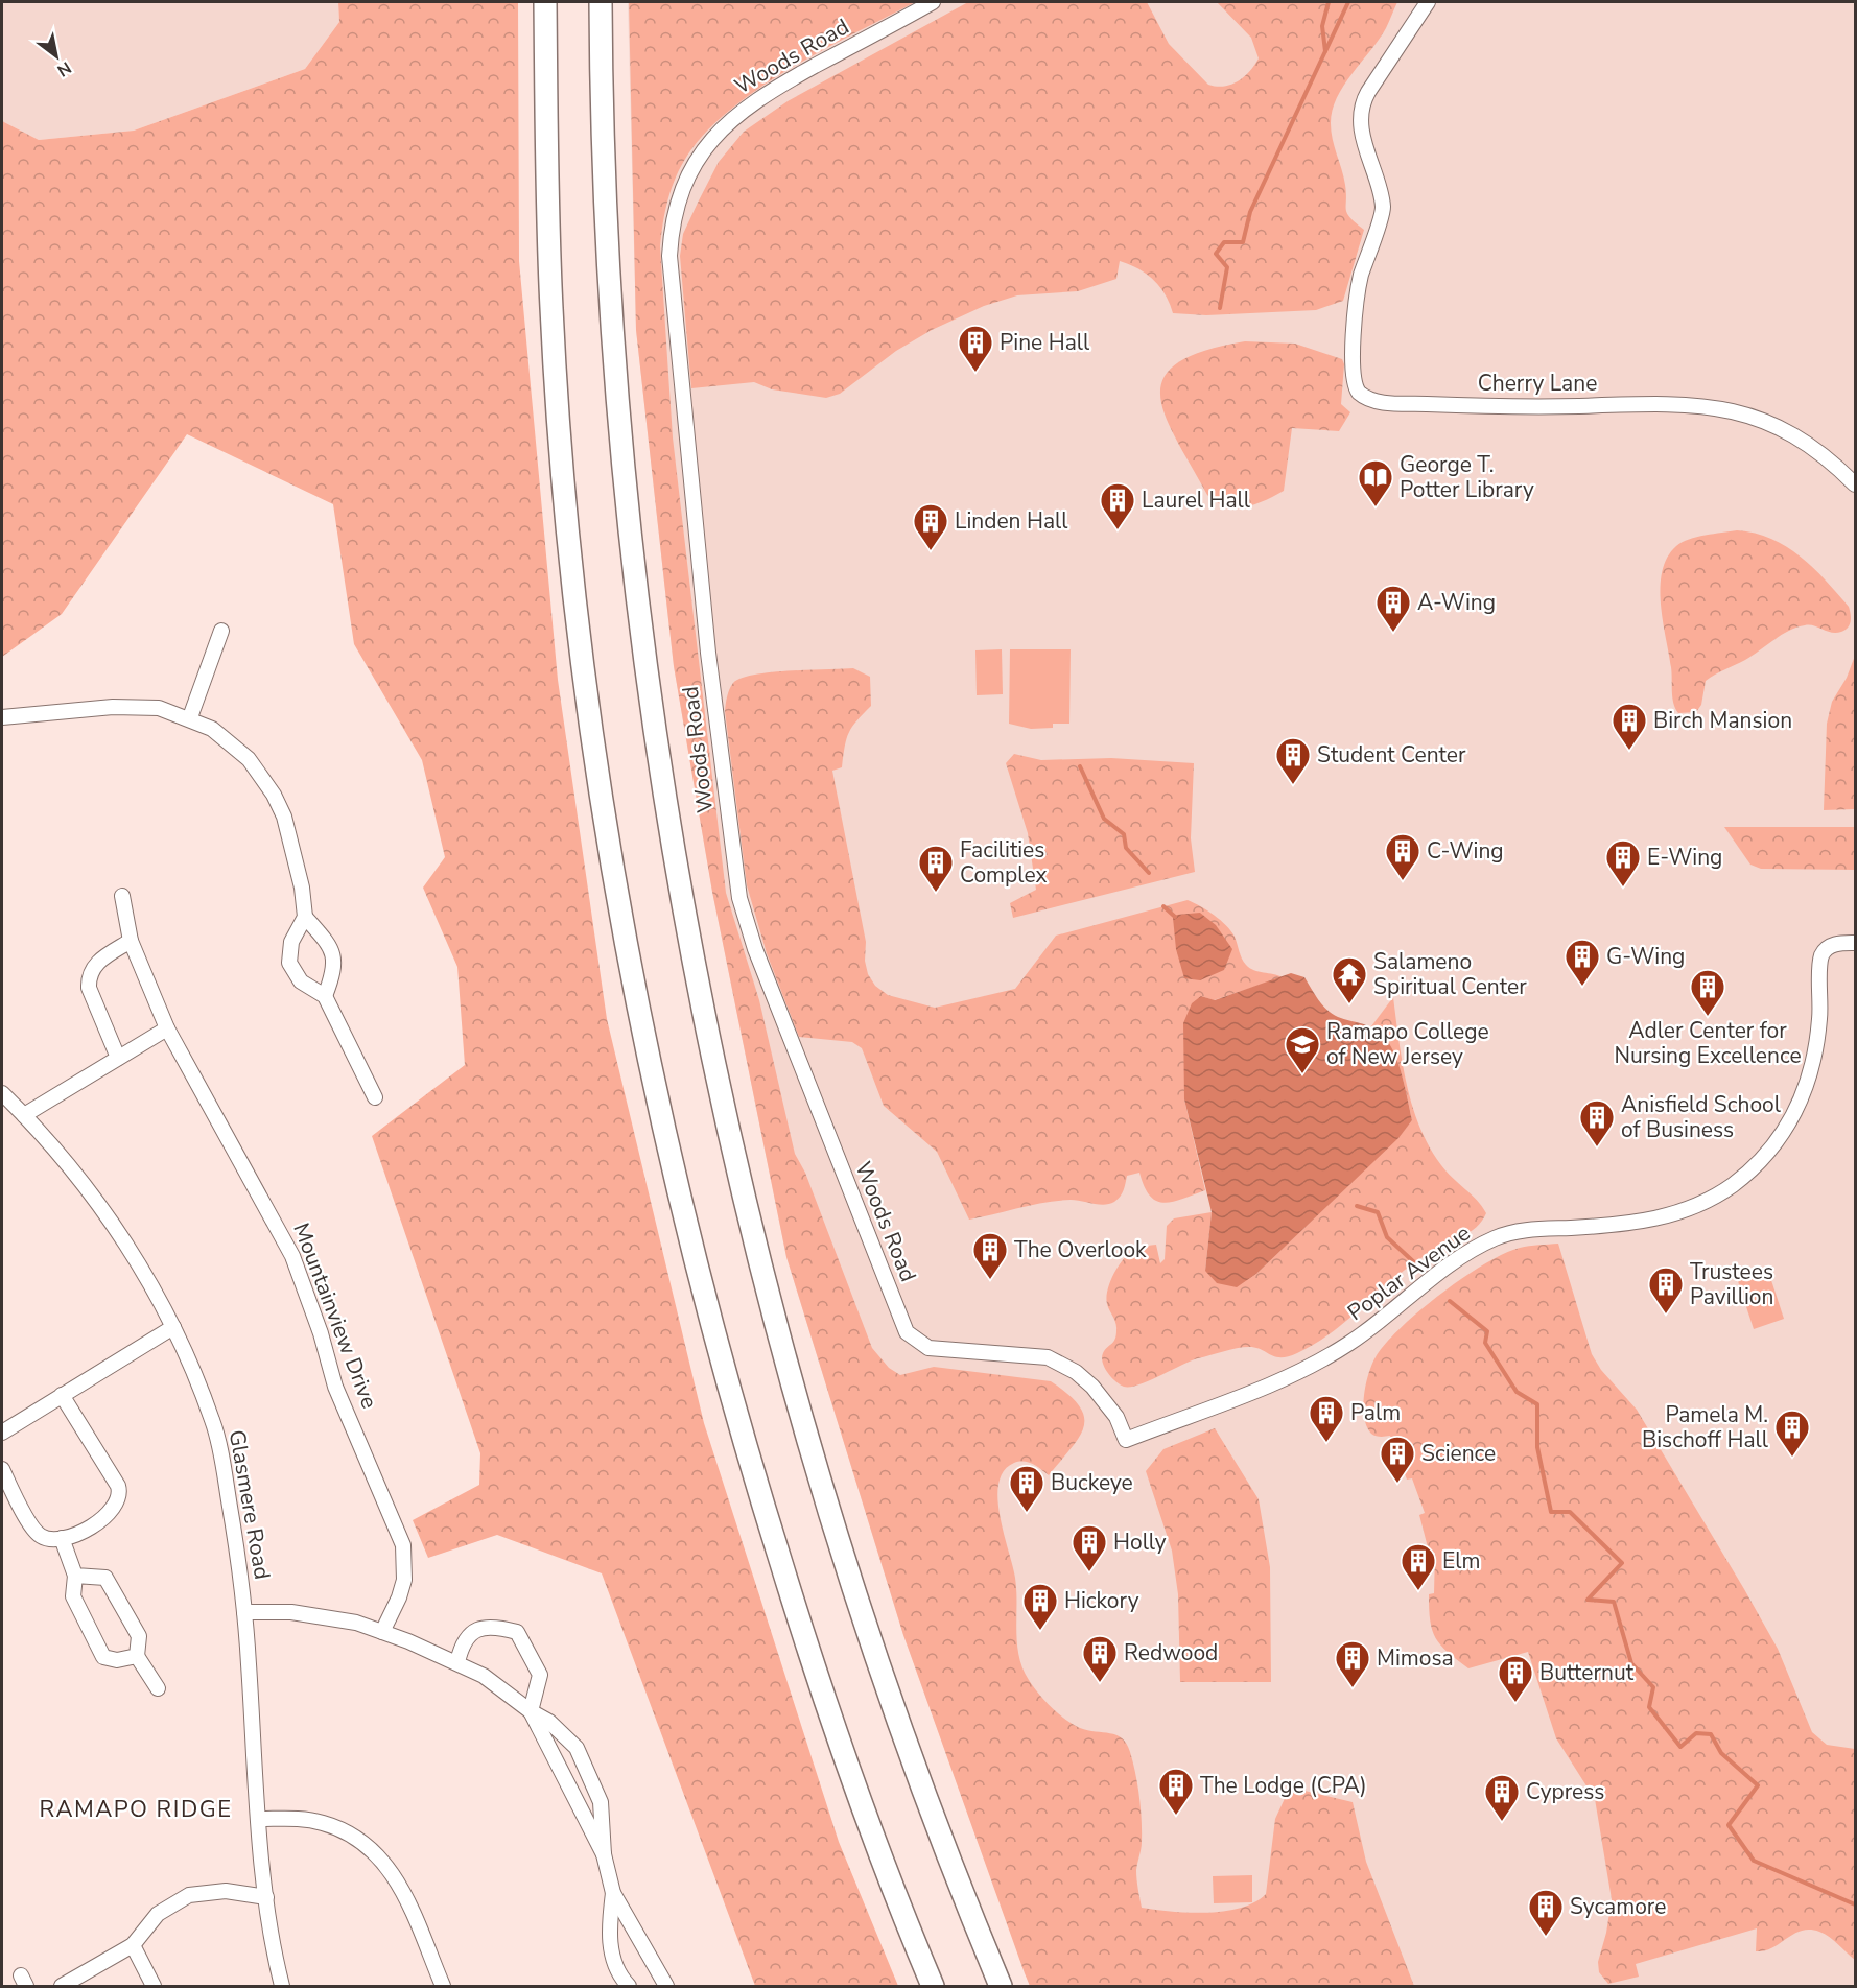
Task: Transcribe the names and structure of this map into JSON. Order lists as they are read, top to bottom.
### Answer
{
  "streets": {
    "street": [
      "Woods Road",
      "Cherry Lane",
      "Poplar Avenue",
      "Mountainview Drive",
      "Glasmere Road"
    ]
  },
  "crossings": [
    ["Woods Road", "Poplar Avenue"]
  ],
  "districts": ["RAMAPO RIDGE"],
  "places": {
    "building": [
      "Pine Hall",
      "Laurel Hall",
      "Linden Hall",
      "A-Wing",
      "Birch Mansion",
      "Student Center",
      "C-Wing",
      "E-Wing",
      "Facilities Complex",
      "G-Wing",
      "Adler Center for Nursing Excellence",
      "Anisfield School of Business",
      "The Overlook",
      "Trustees Pavillion",
      "Palm",
      "Pamela M. Bischoff Hall",
      "Science",
      "Buckeye",
      "Holly",
      "Elm",
      "Hickory",
      "Redwood",
      "Mimosa",
      "Butternut",
      "The Lodge (CPA)",
      "Cypress",
      "Sycamore"
    ],
    "library": ["George T. Potter Library"],
    "temple": ["Salameno Spiritual Center"],
    "school or university": ["Ramapo College of New Jersey"]
  },
  "north": "bottom right"
}
